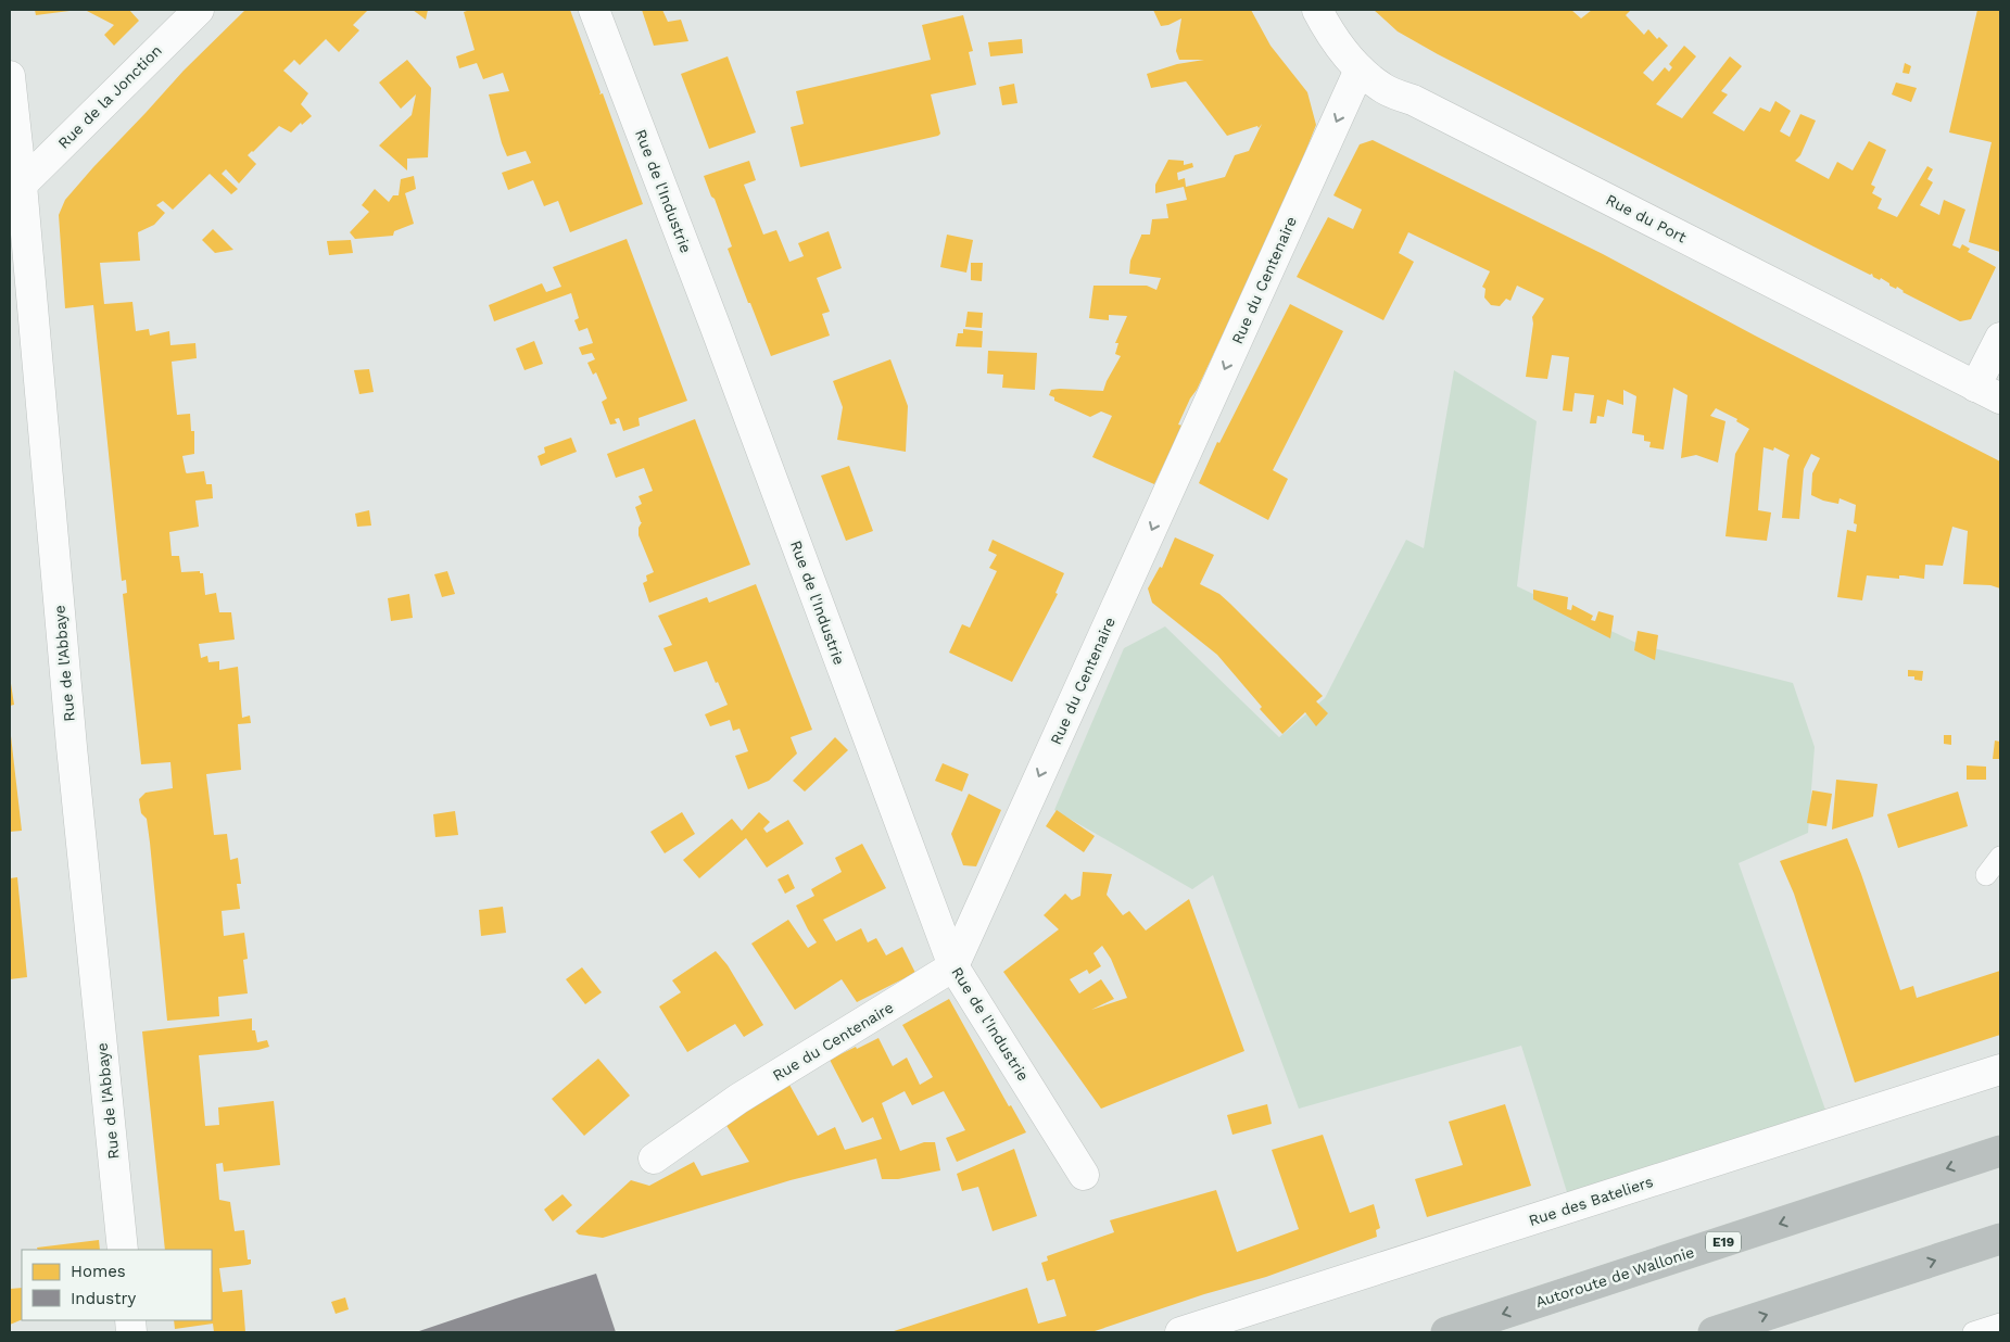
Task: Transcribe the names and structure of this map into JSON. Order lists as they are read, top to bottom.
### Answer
{
  "streets": {
    "highway": ["E19", "Autoroute de Wallonie"],
    "street": [
      "Rue de la Jonction",
      "Rue de l'Industrie",
      "Rue du Port",
      "Rue du Centenaire",
      "Rue de l'Abbaye",
      "Rue des Bateliers"
    ]
  },
  "crossings": [
    ["Rue de la Jonction", "Rue de l'Abbaye"],
    ["Rue de l'Industrie", "Rue du Centenaire"],
    ["Rue du Port", "Rue du Centenaire"]
  ],
  "one_way": ["Rue du Centenaire"],
  "legend": ["Homes", "Industry"]
}
